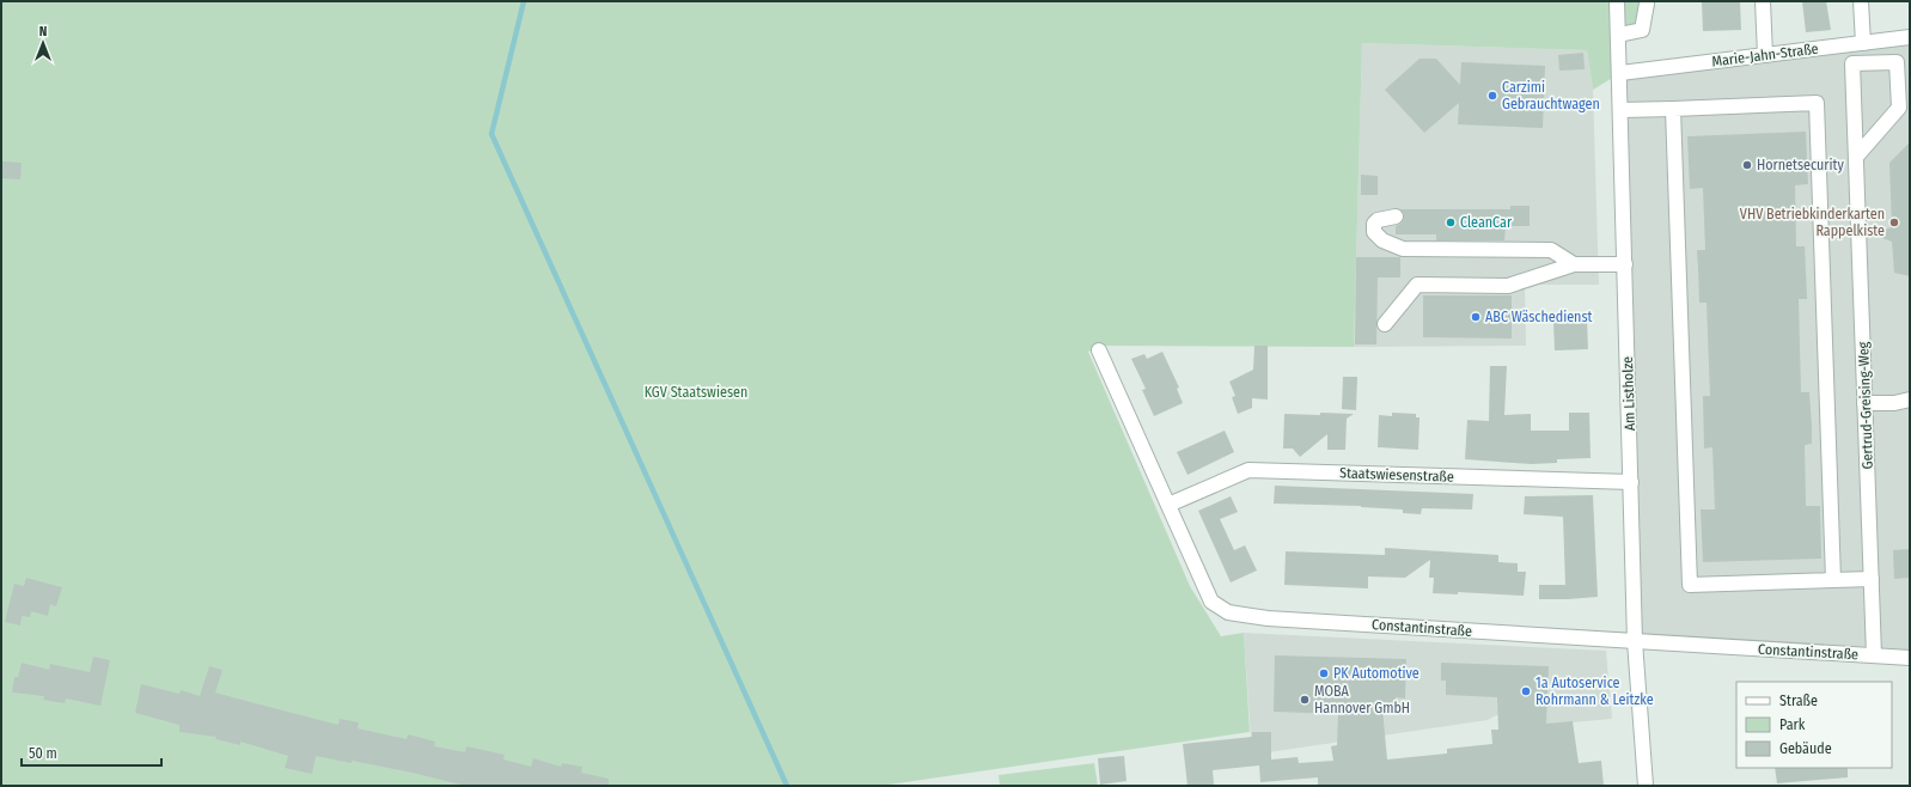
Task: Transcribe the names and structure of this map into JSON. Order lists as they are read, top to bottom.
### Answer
{
  "streets": {
    "street": [
      "Marie-Jahn-Straße",
      "Am Listholze",
      "Gertrud-Greising-Weg",
      "Staatswiesenstraße",
      "Constantinstraße"
    ]
  },
  "crossings": [
    ["Marie-Jahn-Straße", "Am Listholze"],
    ["Am Listholze", "Staatswiesenstraße"],
    ["Am Listholze", "Constantinstraße"],
    ["Gertrud-Greising-Weg", "Constantinstraße"],
    ["Staatswiesenstraße", "Constantinstraße"]
  ],
  "parks": ["KGV Staatswiesen"],
  "places": [
    "Carzimi Gebrauchtwagen",
    "Hornetsecurity",
    "CleanCar",
    "VHV Betriebkinderkarten Rappelkiste",
    "ABC Wäschedienst",
    "PK Automotive",
    "1a Autoservice Rohrmann & Leitzke",
    "MOBA Hannover GmbH"
  ],
  "legend": ["Straße", "Park", "Gebäude"],
  "scale_bar": "50 m",
  "north": "top"
}
